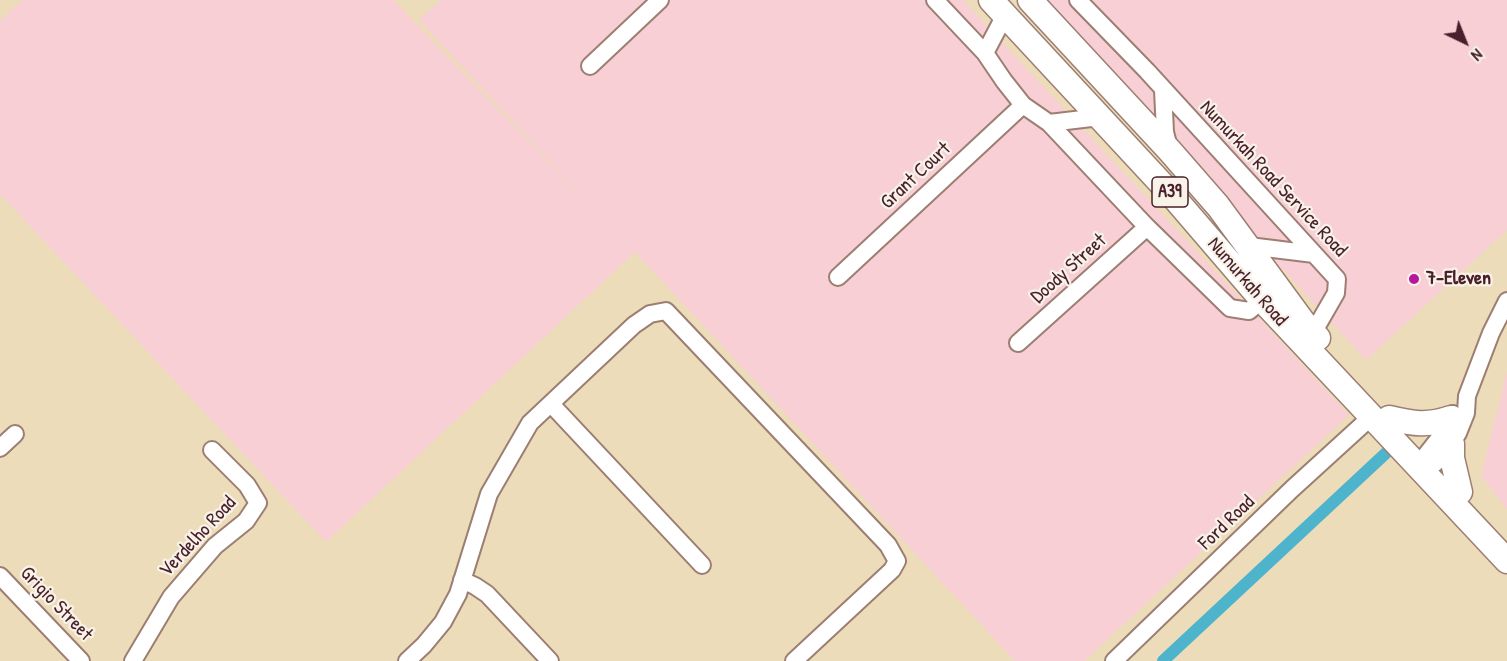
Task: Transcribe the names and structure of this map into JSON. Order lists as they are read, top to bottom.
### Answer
{
  "streets": {
    "highway": ["A39", "Numurkah Road"],
    "street": [
      "Grant Court",
      "Numurkah Road Service Road",
      "Doody Street",
      "Ford Road",
      "Verdelho Road",
      "Grigio Street"
    ]
  },
  "crossings": [
    ["Numurkah Road Service Road", "Numurkah Road"],
    ["Numurkah Road", "Ford Road"]
  ],
  "places": ["7-Eleven"],
  "north": "bottom right"
}
